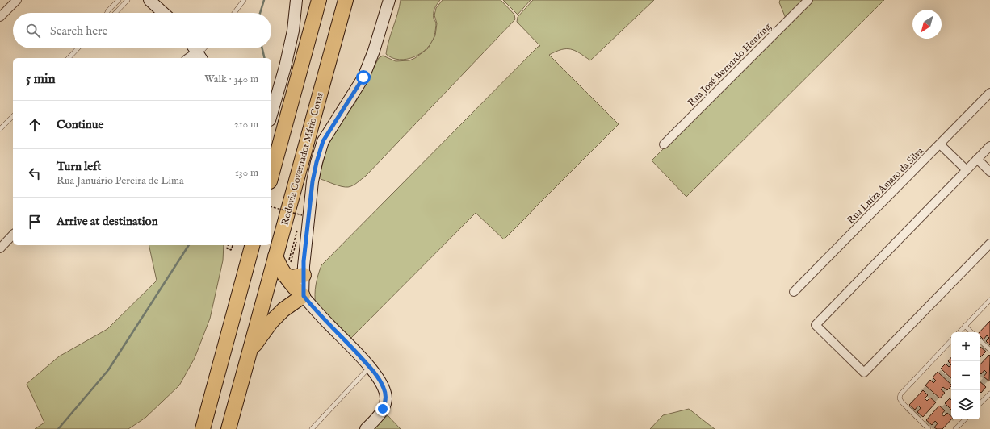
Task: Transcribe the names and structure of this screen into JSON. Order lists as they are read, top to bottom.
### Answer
{
  "streets": {
    "highway": ["Rodovia Governador Mário Covas"],
    "street": ["Rua José Bernardo Henzing", "Rua Luíza Amaro da Silva"]
  },
  "north": "bottom left",
  "page": {
    "search": "Search here",
    "heading": ["5 min", "Walk · 340 m"],
    "list": [
      ["Continue", "210 m"],
      ["Turn left", "Rua Januário Pereira de Lima", "130 m"],
      "Arrive at destination"
    ],
    "map_buttons": ["+", "−"]
  }
}
